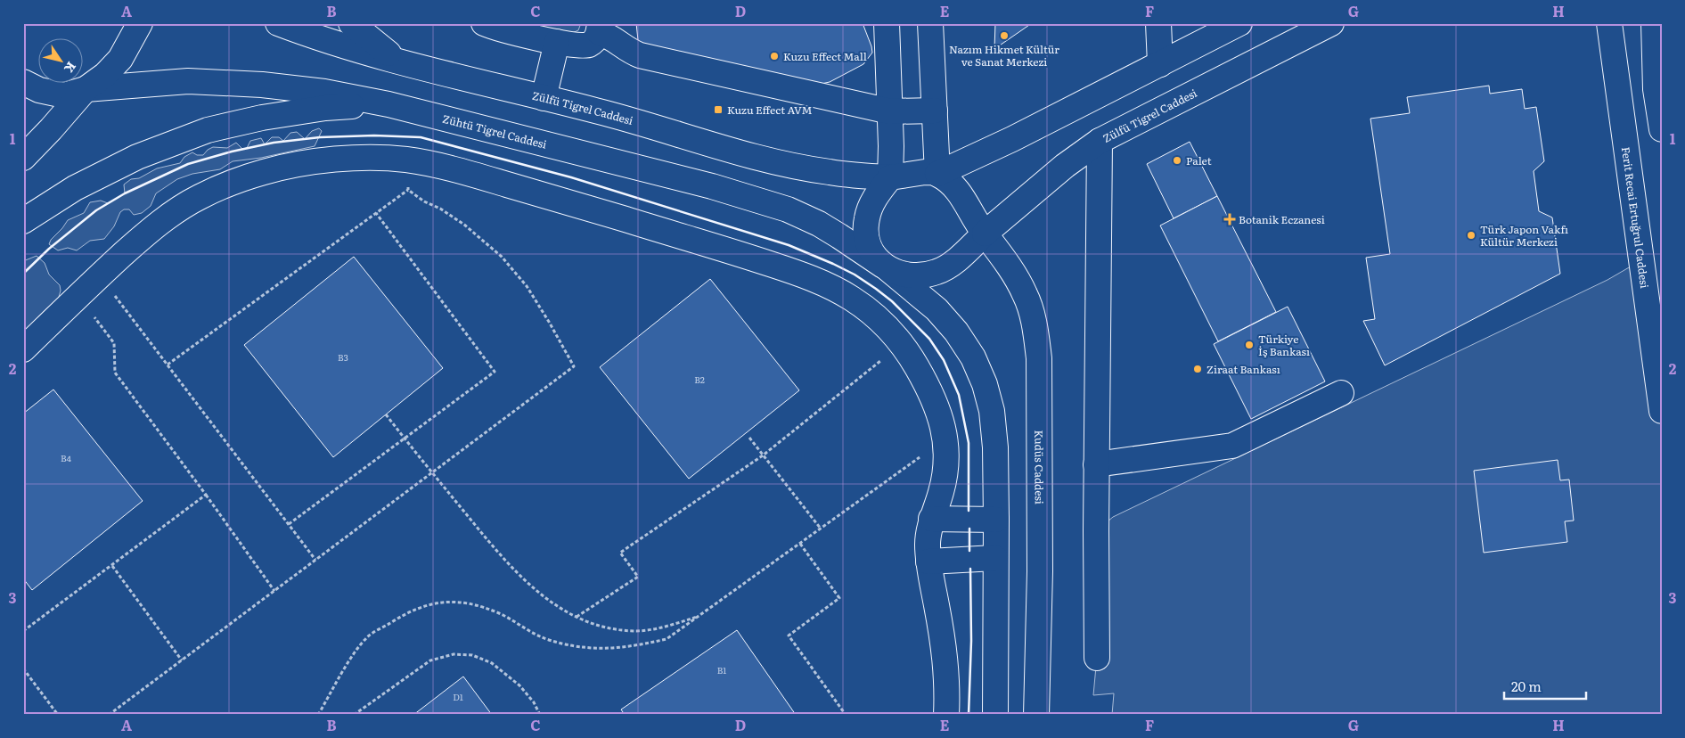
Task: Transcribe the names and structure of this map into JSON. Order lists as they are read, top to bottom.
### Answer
{
  "streets": {
    "main road": [
      "Zülfü Tigrel Caddesi",
      "Zühtü Tigrel Caddesi",
      "Ferit Recai Ertuğrul Caddesi",
      "Kudüs Caddesi"
    ]
  },
  "crossings": [
    ["Zülfü Tigrel Caddesi", "Zühtü Tigrel Caddesi"],
    ["Zülfü Tigrel Caddesi", "Kudüs Caddesi"],
    ["Zühtü Tigrel Caddesi", "Kudüs Caddesi"]
  ],
  "places": {
    "other": [
      "Nazım Hikmet Kültür ve Sanat Merkezi",
      "Kuzu Effect Mall",
      "Palet",
      "Türk Japon Vakfı Kültür Merkezi",
      "Türkiye İş Bankası",
      "Ziraat Bankası"
    ],
    "transit": ["Kuzu Effect AVM"],
    "health": ["Botanik Eczanesi"]
  },
  "house_numbers": [
    "B3",
    "B2",
    "B4",
    "B1",
    "D1"
  ],
  "scale_bar": "20 m",
  "north": "bottom right",
  "grid": {
    "columns": [
      "A",
      "B",
      "C",
      "D",
      "E",
      "F",
      "G",
      "H"
    ],
    "rows": ["1", "2", "3"]
  }
}
